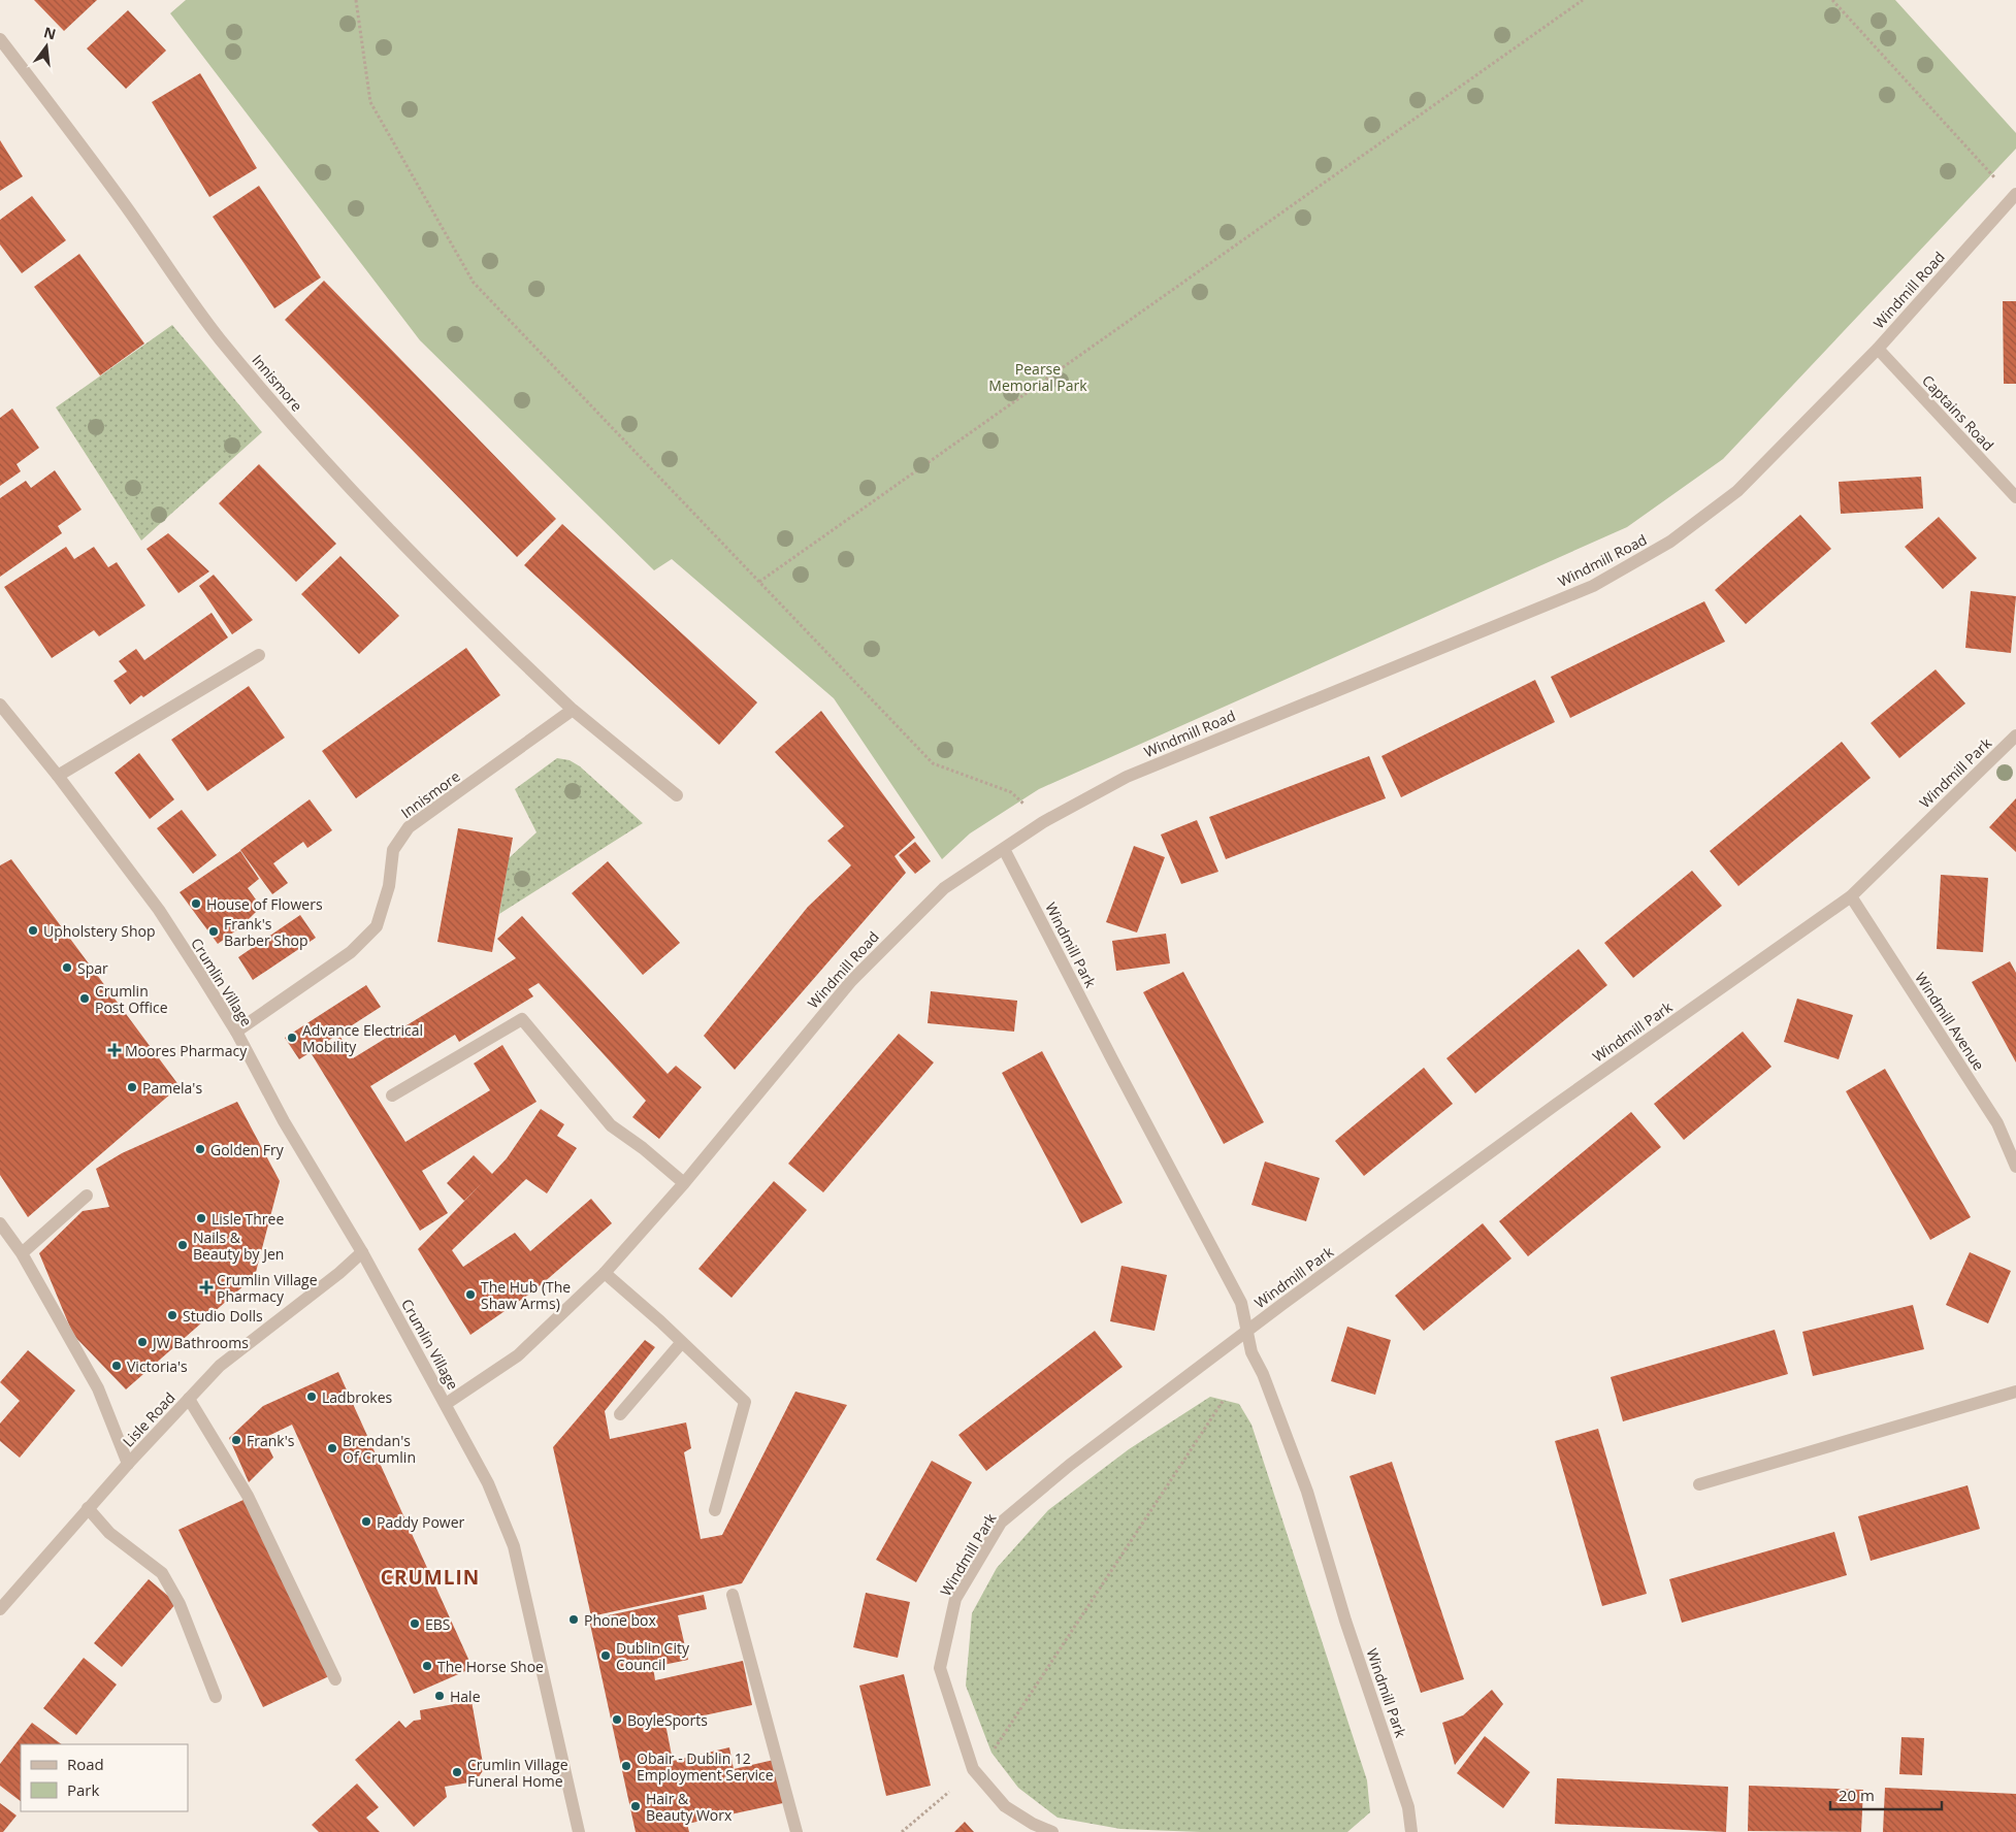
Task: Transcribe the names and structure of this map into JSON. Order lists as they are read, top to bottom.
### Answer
{
  "streets": {
    "street": [
      "Windmill Road",
      "Innismore",
      "Captains Road",
      "Windmill Park",
      "Crumlin Village",
      "Windmill Avenue",
      "Lisle Road"
    ]
  },
  "crossings": [
    ["Windmill Road", "Captains Road"],
    ["Windmill Road", "Windmill Park"],
    ["Windmill Road", "Crumlin Village"],
    ["Innismore", "Crumlin Village"],
    ["Windmill Park", "Windmill Avenue"],
    ["Crumlin Village", "Lisle Road"]
  ],
  "districts": ["CRUMLIN"],
  "parks": ["Pearse Memorial Park"],
  "places": {
    "other": [
      "House of Flowers",
      "Upholstery Shop",
      "Frank's Barber Shop",
      "Spar",
      "Crumlin Post Office",
      "Advance Electrical Mobility",
      "Pamela's",
      "Golden Fry",
      "Lisle Three",
      "Nails & Beauty by Jen",
      "The Hub (The Shaw Arms)",
      "Studio Dolls",
      "JW Bathrooms",
      "Victoria's",
      "Ladbrokes",
      "Frank's",
      "Brendan's Of Crumlin",
      "Paddy Power",
      "Phone box",
      "EBS",
      "Dublin City Council",
      "The Horse Shoe",
      "Hale",
      "BoyleSports",
      "Obair - Dublin 12 Employment Service",
      "Crumlin Village Funeral Home",
      "Hair & Beauty Worx"
    ],
    "health": ["Moores Pharmacy", "Crumlin Village Pharmacy"]
  },
  "legend": ["Road", "Park"],
  "scale_bar": "20 m",
  "north": "top"
}
